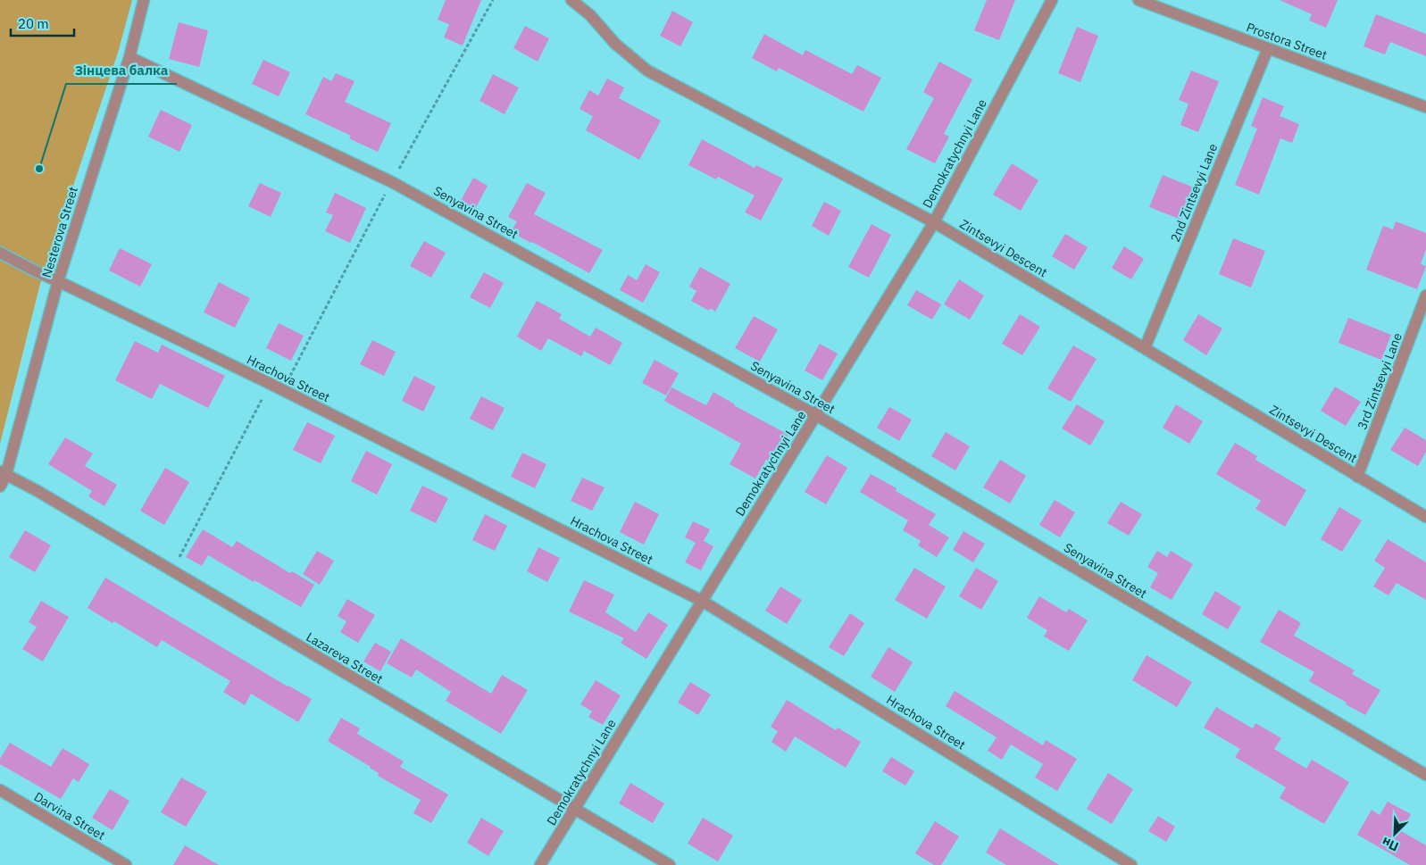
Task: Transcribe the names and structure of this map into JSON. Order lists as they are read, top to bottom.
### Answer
{
  "streets": {
    "street": [
      "Prostora Street",
      "Demokratychnyi Lane",
      "2nd Zintsevyi Lane",
      "Senyavina Street",
      "Nesterova Street",
      "Zintsevyi Descent",
      "Hrachova Street",
      "3rd Zintsevyi Lane",
      "Lazareva Street",
      "Darvina Street"
    ]
  },
  "crossings": [
    ["Prostora Street", "2nd Zintsevyi Lane"],
    ["Demokratychnyi Lane", "Senyavina Street"],
    ["Demokratychnyi Lane", "Zintsevyi Descent"],
    ["Demokratychnyi Lane", "Hrachova Street"],
    ["Demokratychnyi Lane", "Lazareva Street"],
    ["2nd Zintsevyi Lane", "Zintsevyi Descent"],
    ["Senyavina Street", "Nesterova Street"],
    ["Nesterova Street", "Hrachova Street"],
    ["Nesterova Street", "Lazareva Street"],
    ["Zintsevyi Descent", "3rd Zintsevyi Lane"]
  ],
  "places": ["Зінцева балка"],
  "scale_bar": "20 m",
  "north": "bottom left"
}
